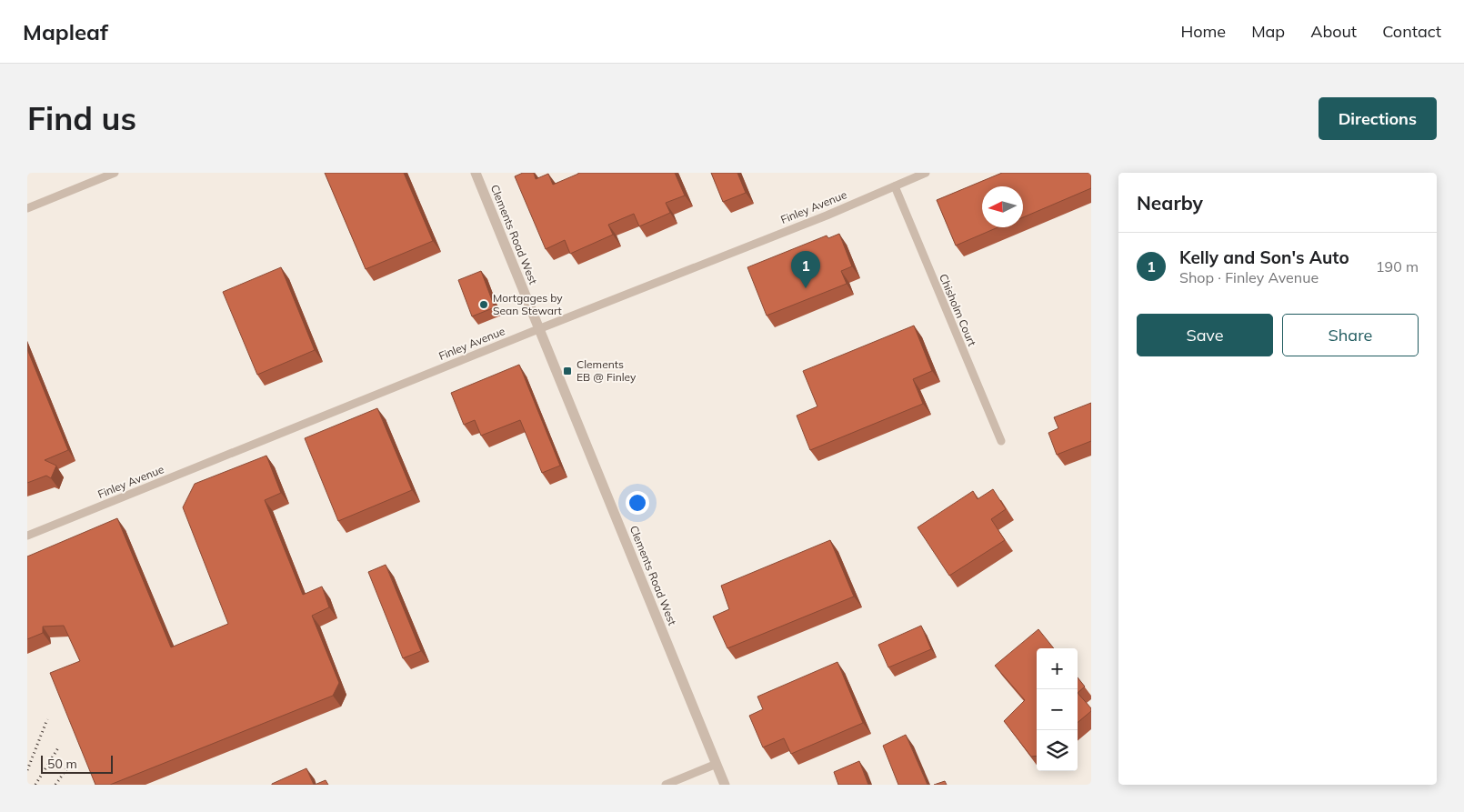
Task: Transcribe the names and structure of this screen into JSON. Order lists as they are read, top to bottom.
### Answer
{
  "streets": {
    "street": ["Finley Avenue", "Clements Road West", "Chisholm Court"]
  },
  "crossings": [
    ["Finley Avenue", "Clements Road West"],
    ["Finley Avenue", "Chisholm Court"]
  ],
  "places": {
    "other": ["Mortgages by Sean Stewart"],
    "transit": ["Clements EB @ Finley"]
  },
  "scale_bar": "50 m",
  "north": "left",
  "page": {
    "header": "Mapleaf",
    "nav": [
      "Home",
      "Map",
      "About",
      "Contact"
    ],
    "buttons": [
      "Directions",
      ["Save", "Share"]
    ],
    "title": "Find us",
    "heading": "Nearby",
    "list": [
      {
        "mark": "1",
        "name": "Kelly and Son's Auto",
        "note": "Shop · Finley Avenue",
        "value": "190 m"
      }
    ],
    "pins": "1",
    "map_buttons": ["+", "−"],
    "scale": "50 m"
  }
}
